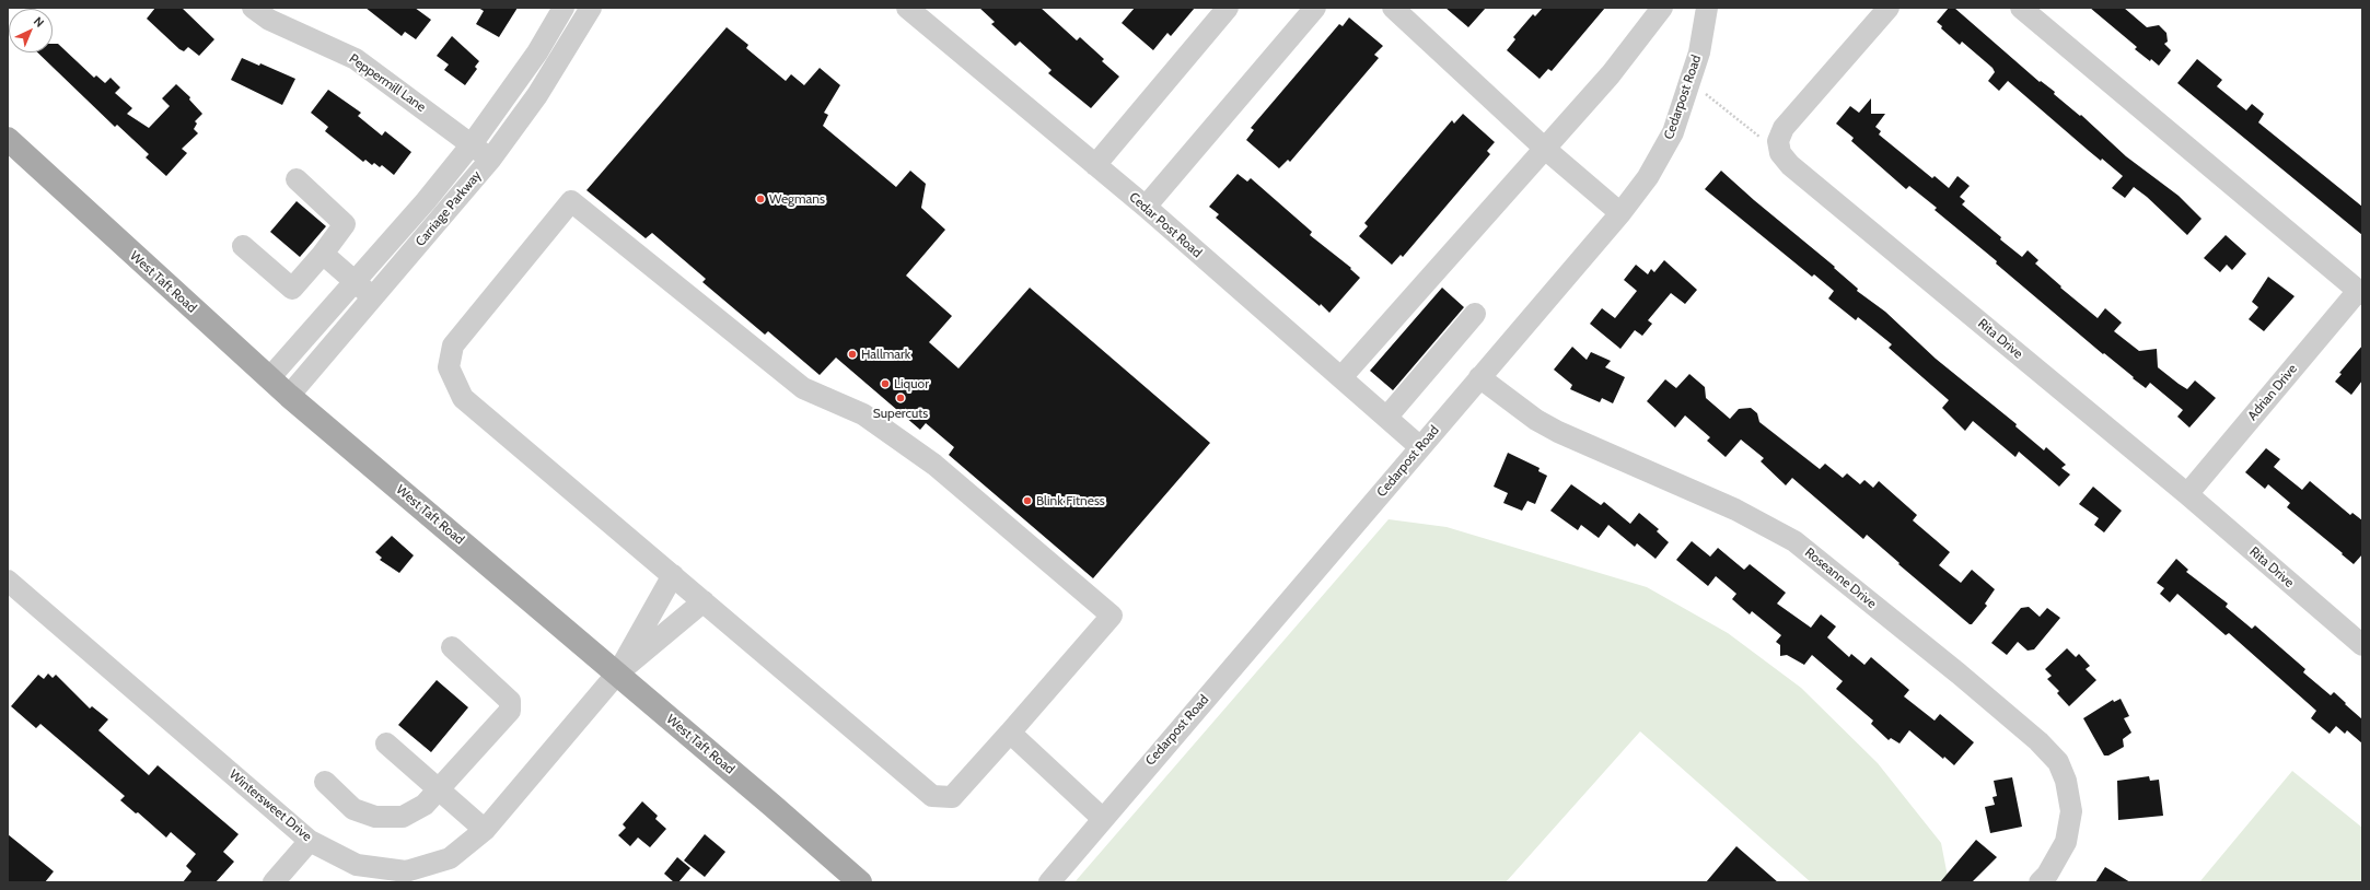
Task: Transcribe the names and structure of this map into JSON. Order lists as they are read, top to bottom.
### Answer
{
  "streets": {
    "main road": ["West Taft Road"],
    "street": [
      "Peppermill Lane",
      "Cedarpost Road",
      "Carriage Parkway",
      "Cedar Post Road",
      "Rita Drive",
      "Adrian Drive",
      "Roseanne Drive",
      "Wintersweet Drive"
    ]
  },
  "crossings": [
    ["Peppermill Lane", "Carriage Parkway"],
    ["Cedarpost Road", "Cedar Post Road"],
    ["Cedarpost Road", "Roseanne Drive"],
    ["Carriage Parkway", "West Taft Road"],
    ["West Taft Road", "Wintersweet Drive"],
    ["Rita Drive", "Adrian Drive"]
  ],
  "places": [
    "Wegmans",
    "Hallmark",
    "Liquor",
    "Supercuts",
    "Blink Fitness"
  ],
  "north": "top right"
}
